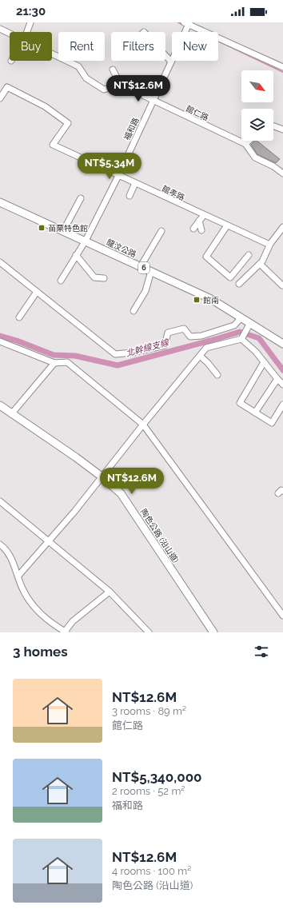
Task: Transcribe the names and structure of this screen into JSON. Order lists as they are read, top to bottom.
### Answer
{
  "streets": {
    "main road": ["龍汶公路", "6", "陶色公路 (沿山道)"],
    "street": ["館仁路", "福和路", "館孝路"]
  },
  "crossings": [
    ["館仁路", "福和路"],
    ["福和路", "館孝路"],
    ["福和路", "龍汶公路"]
  ],
  "water": ["北幹線支線"],
  "places": {
    "transit": ["苗栗特色館", "館南"]
  },
  "north": "bottom right",
  "page": {
    "status": "21:30",
    "chip": [
      "Buy",
      "Rent",
      "Filters",
      "New"
    ],
    "price": ["NT$12.6M", "NT$5.34M", "NT$12.6M"],
    "heading": "3 homes",
    "list": [
      {
        "name": "NT$12.6M",
        "note": "3 rooms · 89 m² · 館仁路"
      },
      {
        "name": "NT$5,340,000",
        "note": "2 rooms · 52 m² · 福和路"
      },
      {
        "name": "NT$12.6M",
        "note": "4 rooms · 100 m² · 陶色公路 (沿山道)"
      }
    ]
  }
}
